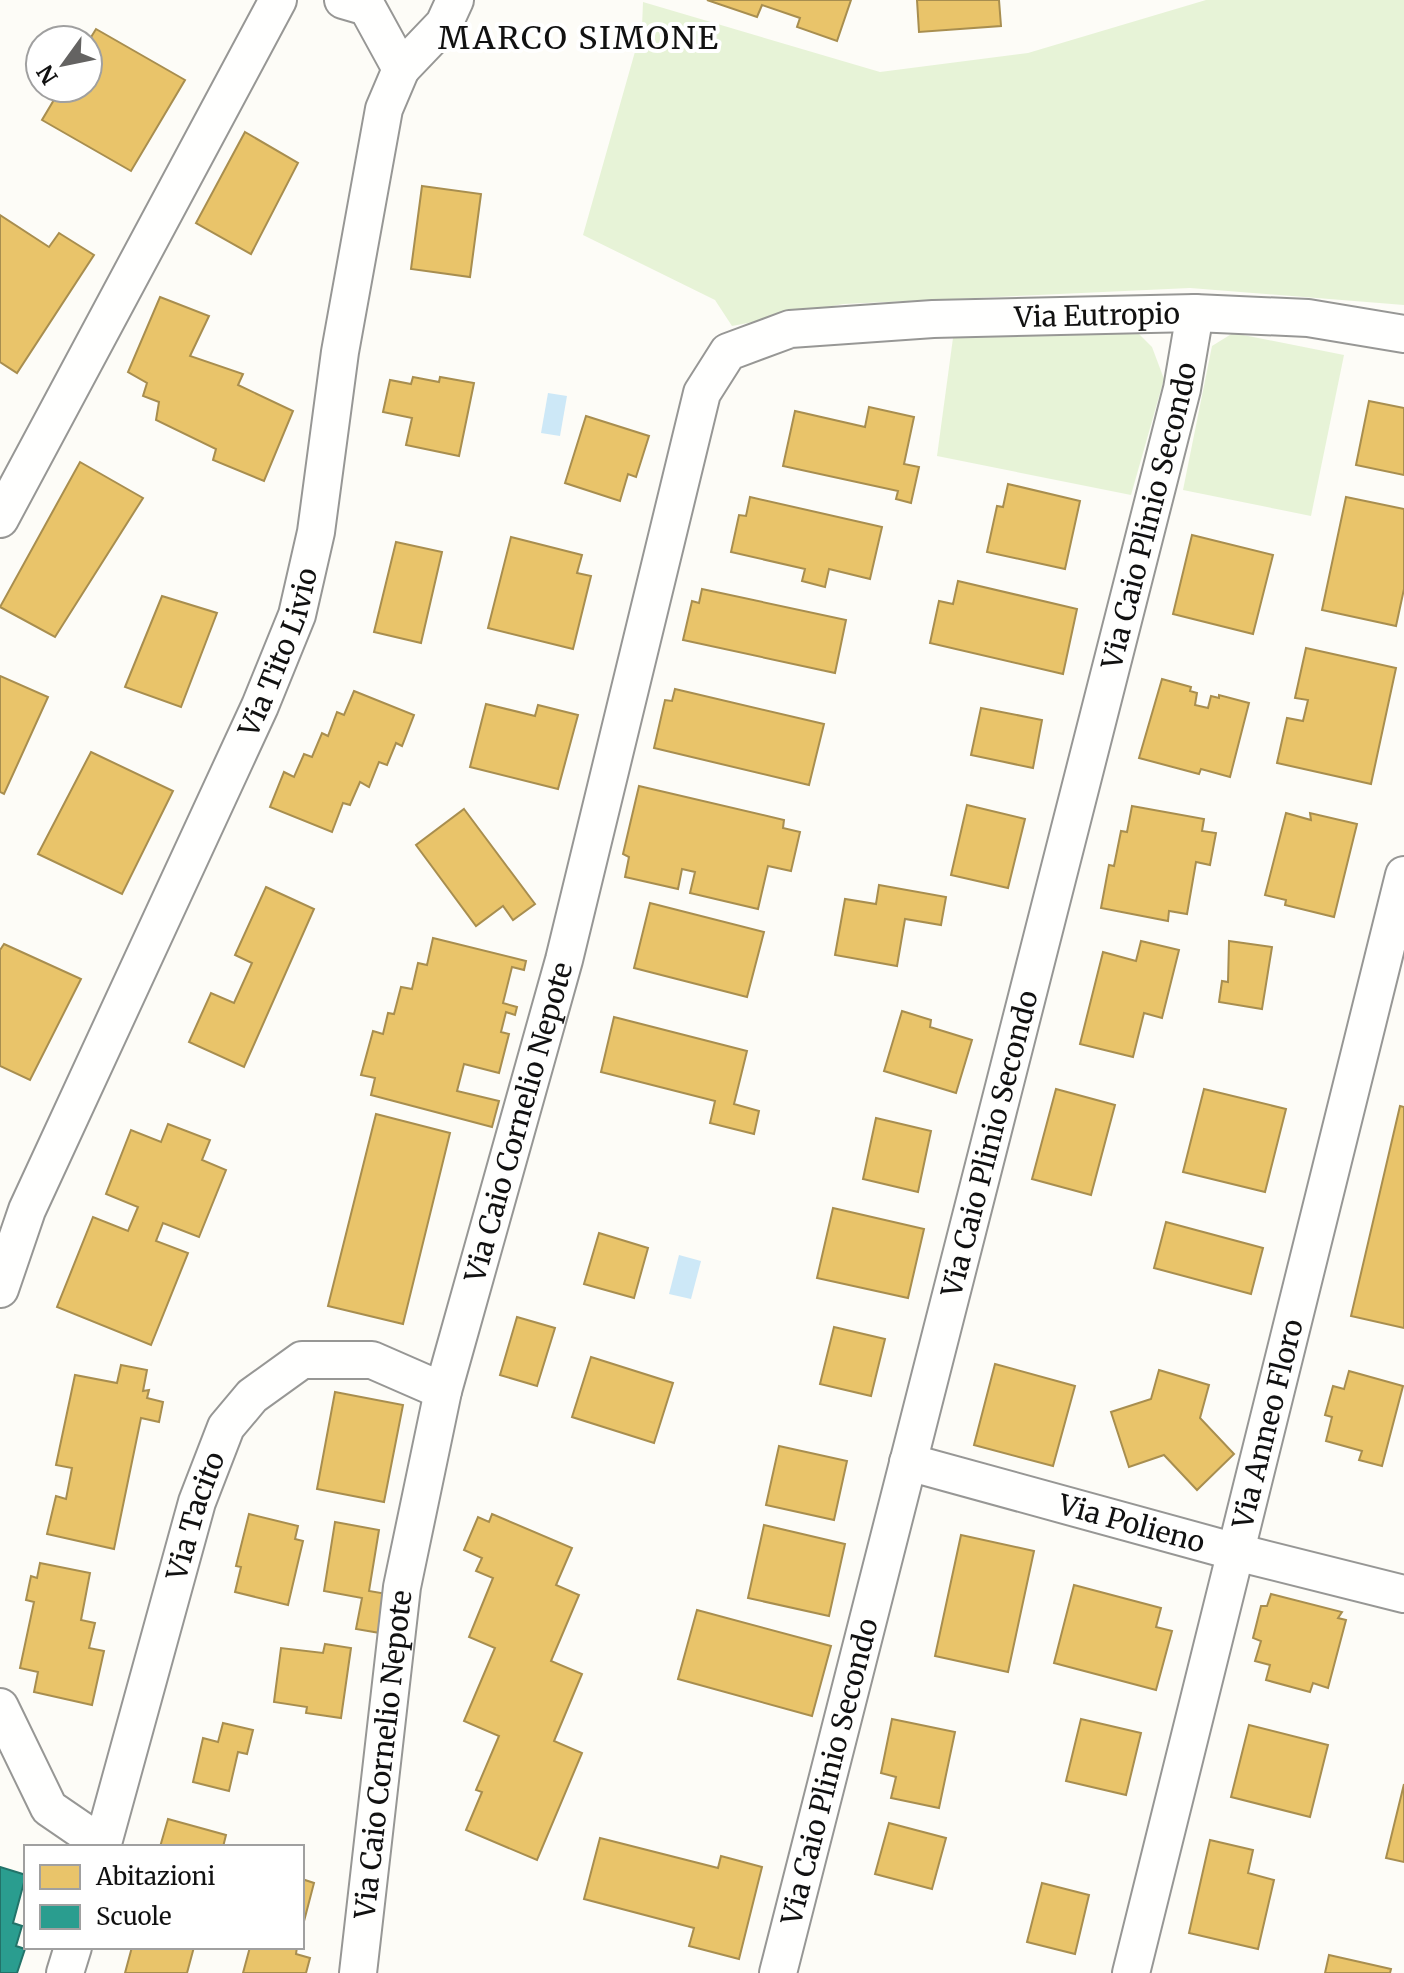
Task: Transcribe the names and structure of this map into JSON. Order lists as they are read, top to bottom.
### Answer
{
  "streets": {
    "street": [
      "Via Eutropio",
      "Via Caio Plinio Secondo",
      "Via Tito Livio",
      "Via Caio Cornelio Nepote",
      "Via Anneo Floro",
      "Via Tacito",
      "Via Polieno"
    ]
  },
  "crossings": [
    ["Via Eutropio", "Via Caio Plinio Secondo"],
    ["Via Eutropio", "Via Caio Cornelio Nepote"],
    ["Via Caio Plinio Secondo", "Via Polieno"],
    ["Via Caio Cornelio Nepote", "Via Tacito"],
    ["Via Anneo Floro", "Via Polieno"]
  ],
  "districts": ["MARCO SIMONE"],
  "legend": ["Abitazioni", "Scuole"],
  "north": "bottom left"
}
